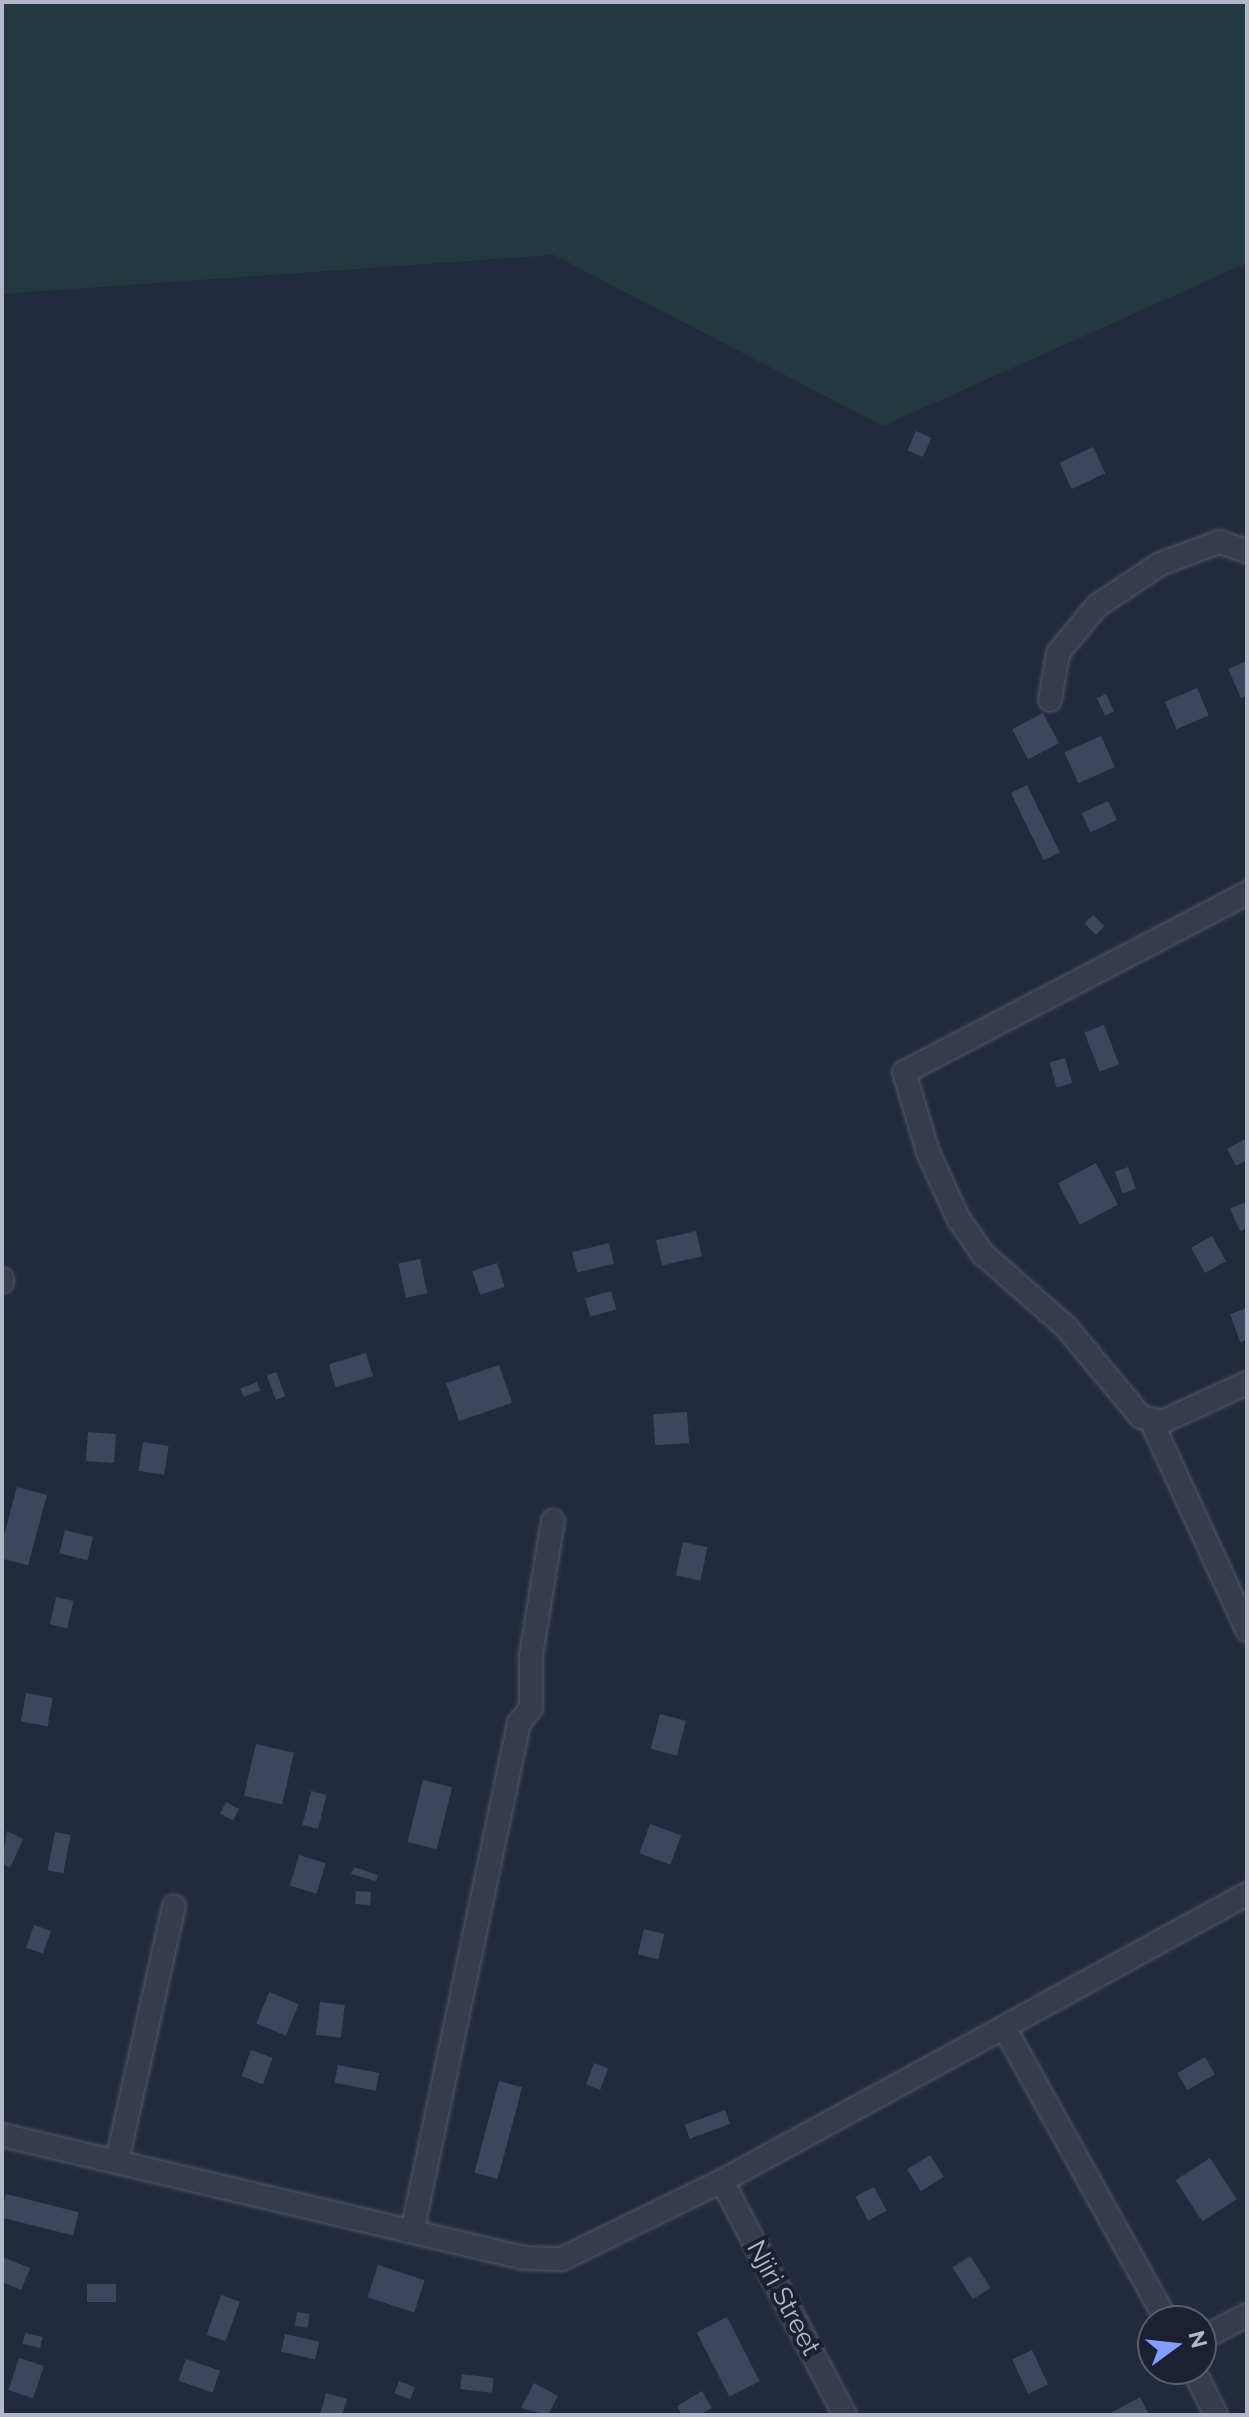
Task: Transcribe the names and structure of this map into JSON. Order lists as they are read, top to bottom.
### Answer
{
  "streets": {
    "street": ["Njiri Street"]
  },
  "north": "right"
}
